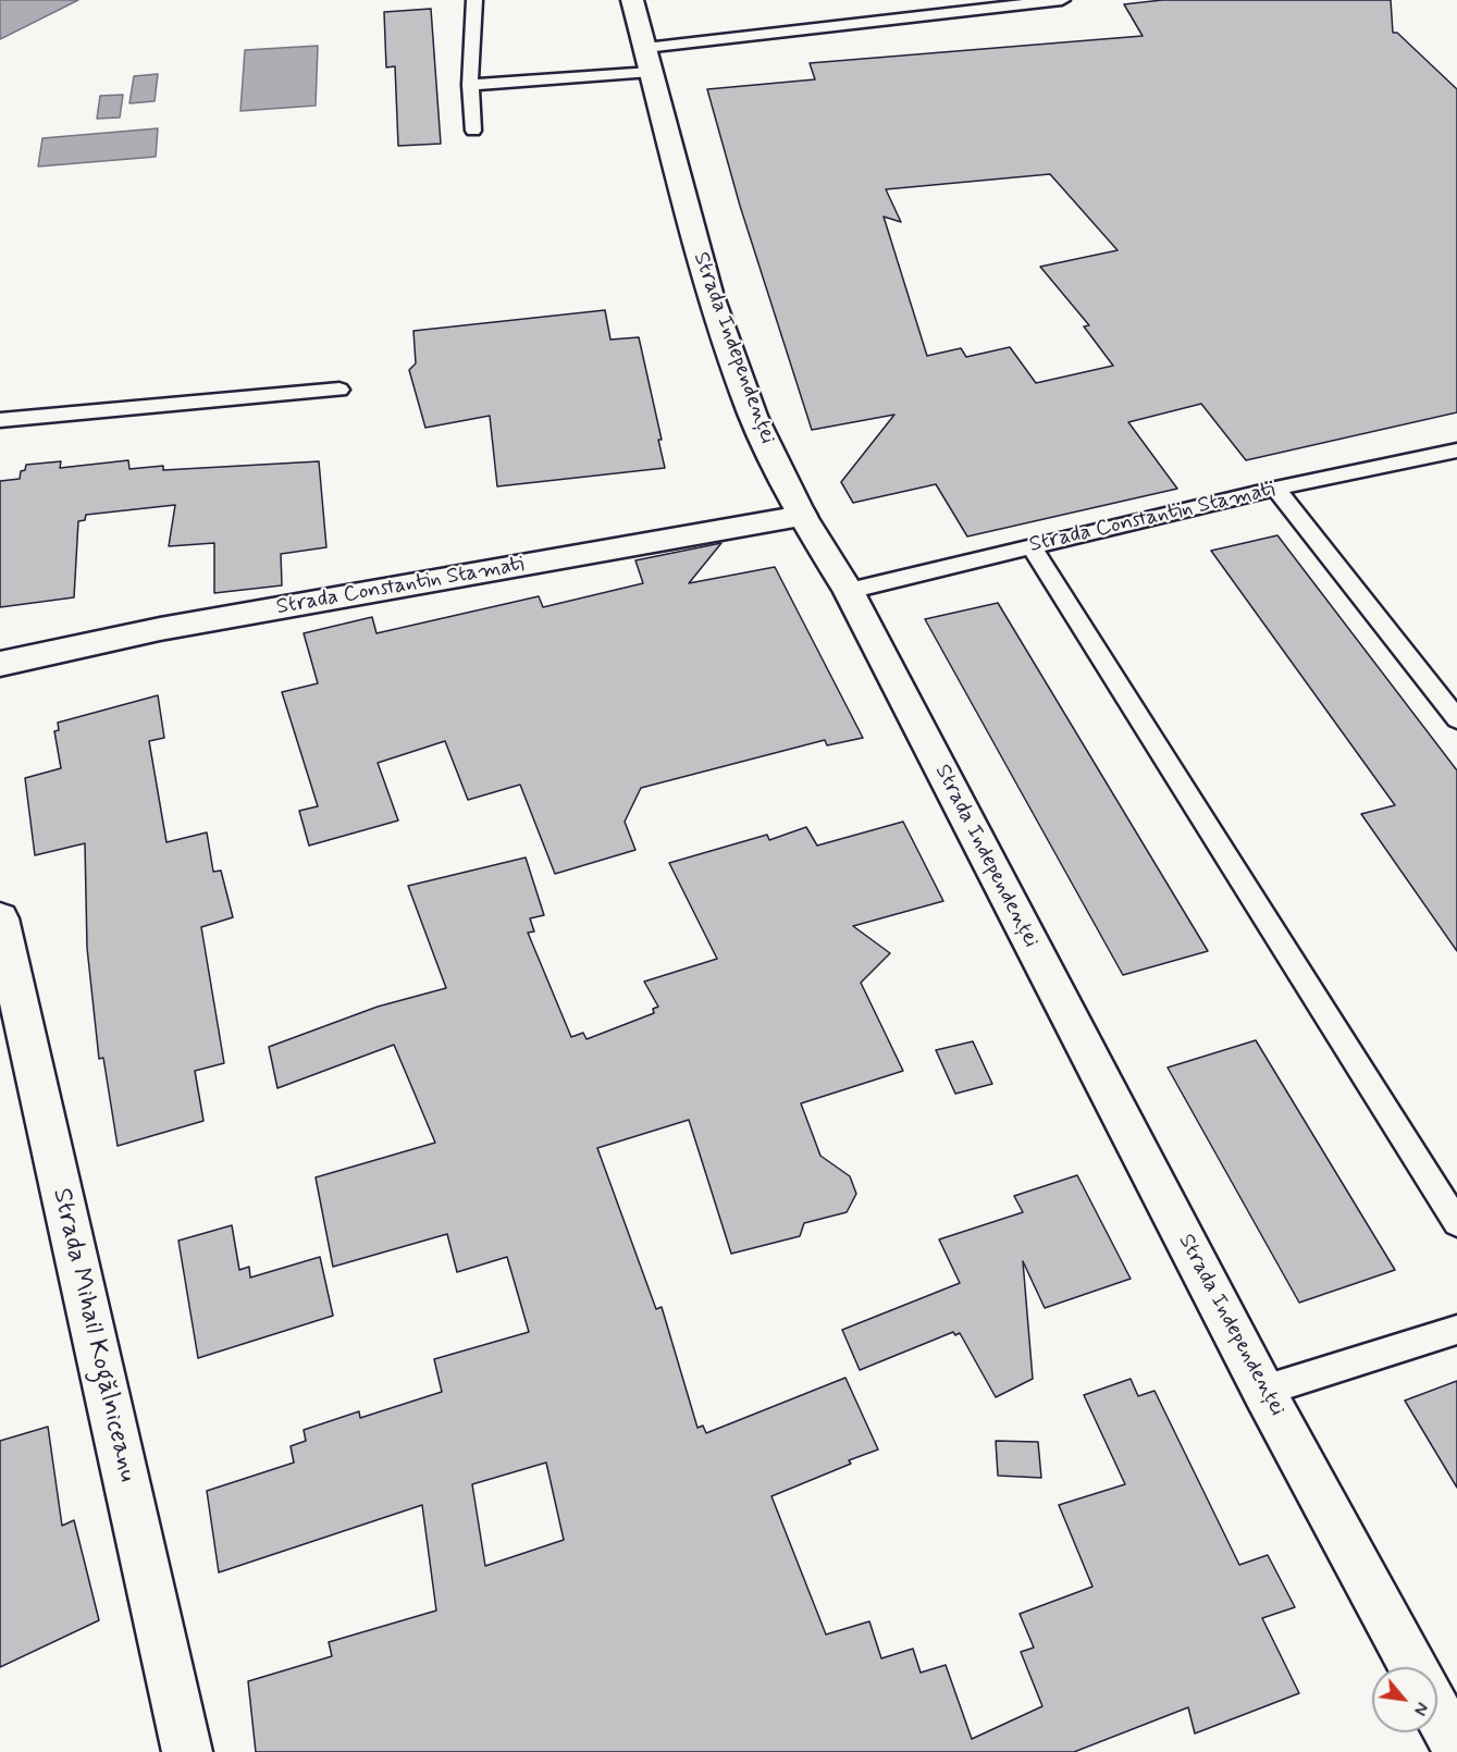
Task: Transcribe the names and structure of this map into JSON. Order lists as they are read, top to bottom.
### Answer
{
  "streets": {
    "street": ["Strada Independenței", "Strada Constantin Stamati", "Strada Mihail Kogălniceanu"]
  },
  "crossings": [
    ["Strada Independenței", "Strada Constantin Stamati"]
  ],
  "north": "bottom right"
}
